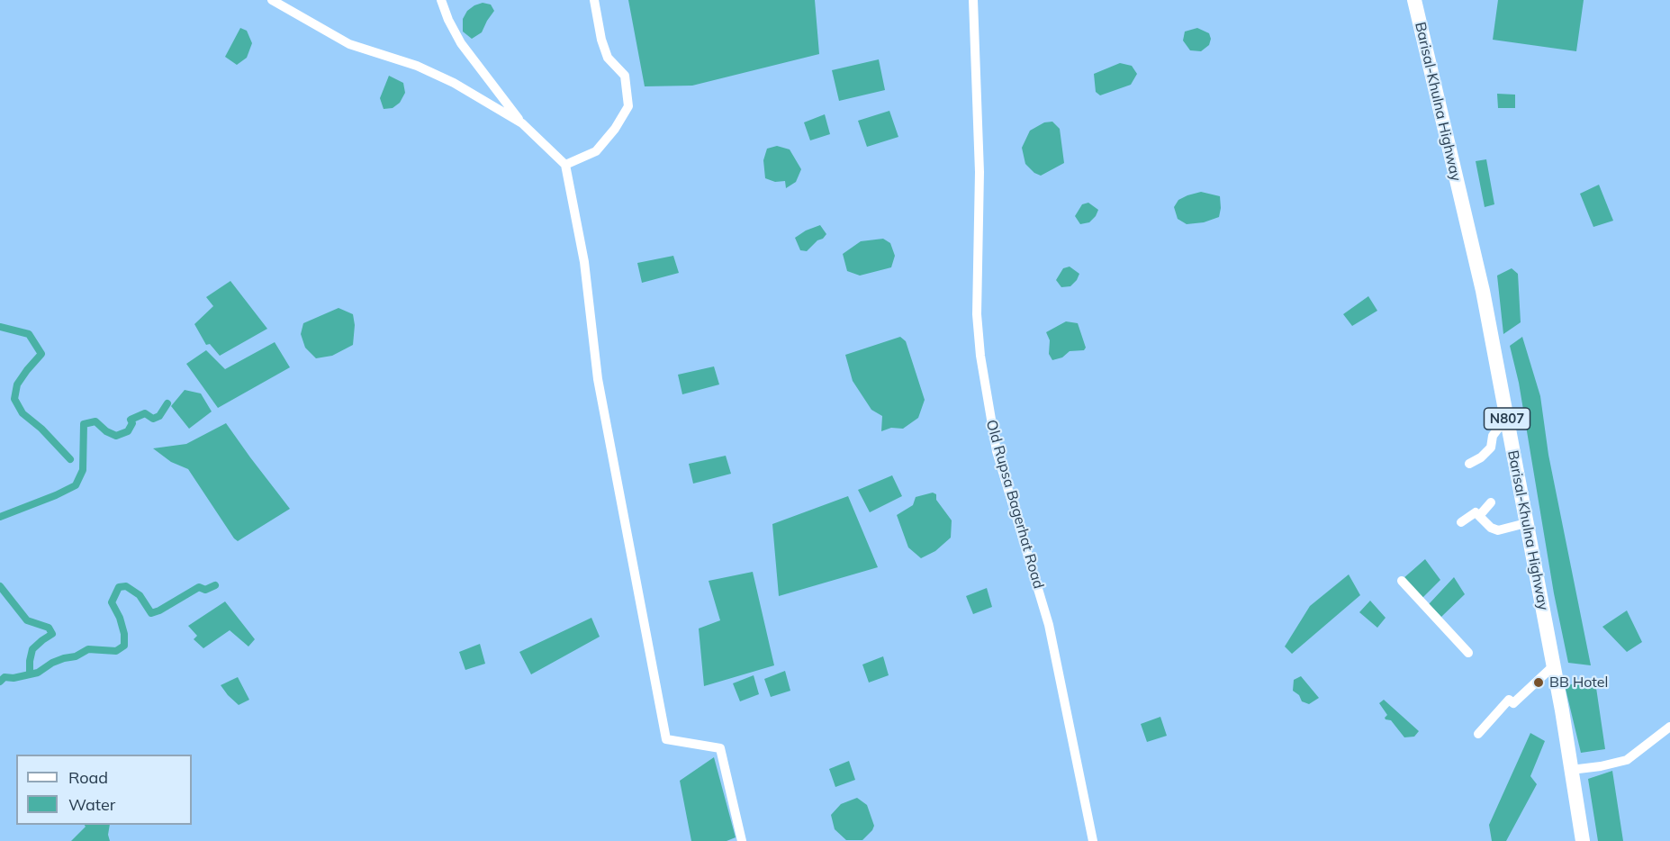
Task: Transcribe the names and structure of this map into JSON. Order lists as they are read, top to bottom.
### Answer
{
  "streets": {
    "highway": ["Barisal-Khulna Highway", "N807"],
    "street": ["Old Rupsa Bagerhat Road"]
  },
  "places": ["BB Hotel"],
  "legend": ["Road", "Water"]
}
